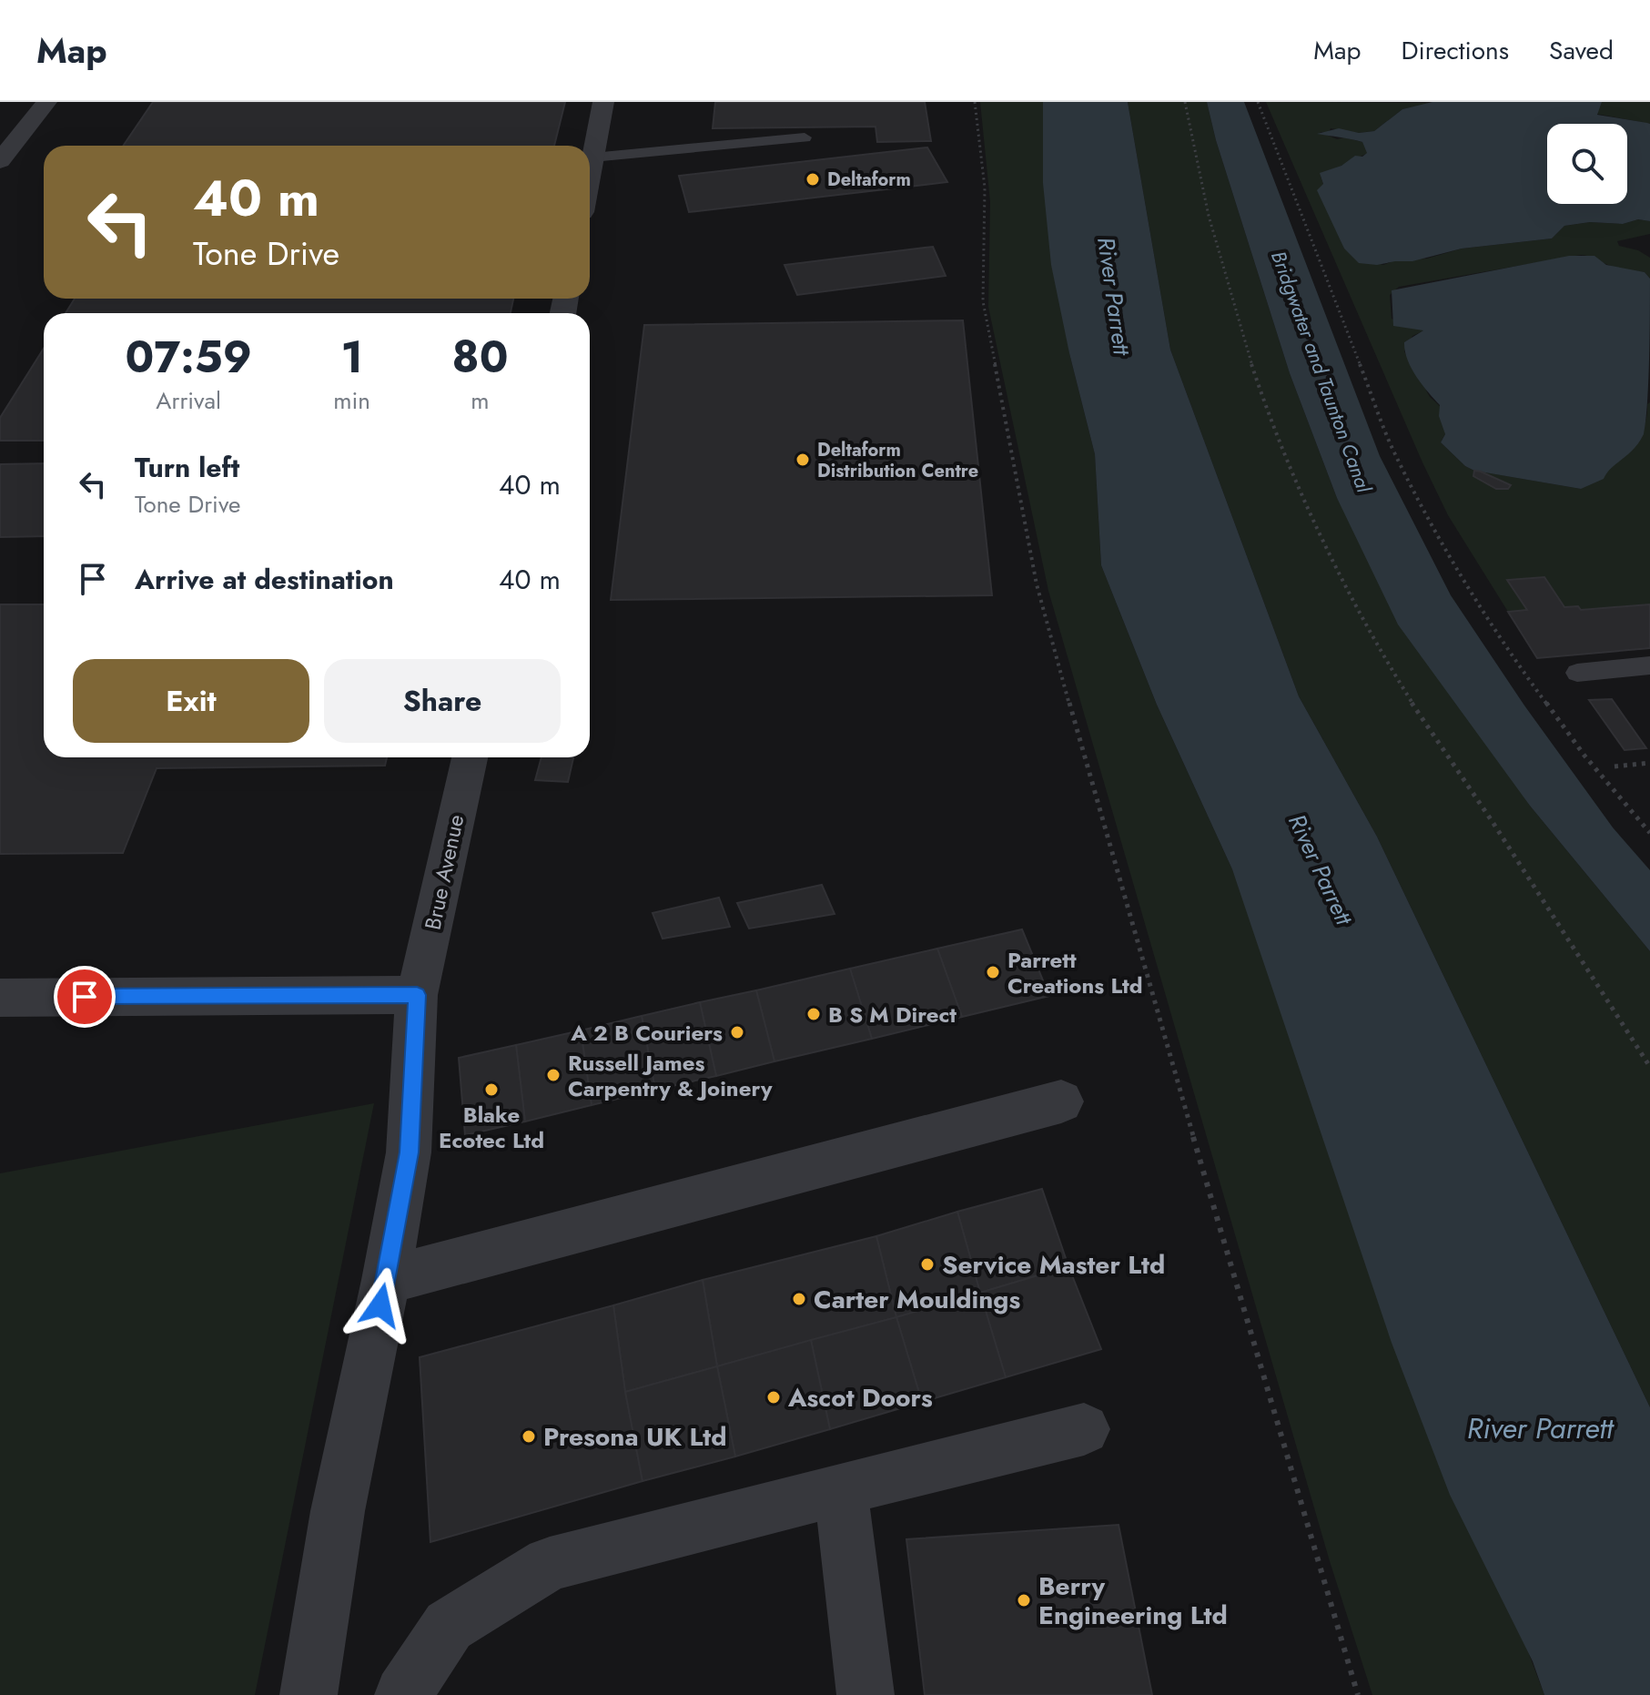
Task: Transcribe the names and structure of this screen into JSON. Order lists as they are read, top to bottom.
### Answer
{
  "streets": {
    "street": ["Brue Avenue"]
  },
  "water": ["River Parrett", "Bridgwater and Taunton Canal"],
  "places": [
    "Deltaform",
    "Deltaform Distribution Centre",
    "Parrett Creations Ltd",
    "B S M Direct",
    "A 2 B Couriers",
    "Russell James Carpentry & Joinery",
    "Blake Ecotec Ltd",
    "Service Master Ltd",
    "Carter Mouldings",
    "Ascot Doors",
    "Presona UK Ltd",
    "Berry Engineering Ltd"
  ],
  "page": {
    "header": "Map",
    "nav": ["Map", "Directions", "Saved"],
    "turn": ["40 m", "Tone Drive"],
    "eta": [
      "07:59",
      "Arrival",
      "1",
      "min",
      "80",
      "m"
    ],
    "list": [
      {
        "name": "Turn left",
        "note": "Tone Drive",
        "value": "40 m"
      },
      {
        "name": "Arrive at destination",
        "value": "40 m"
      }
    ],
    "buttons": ["Exit", "Share"]
  }
}
